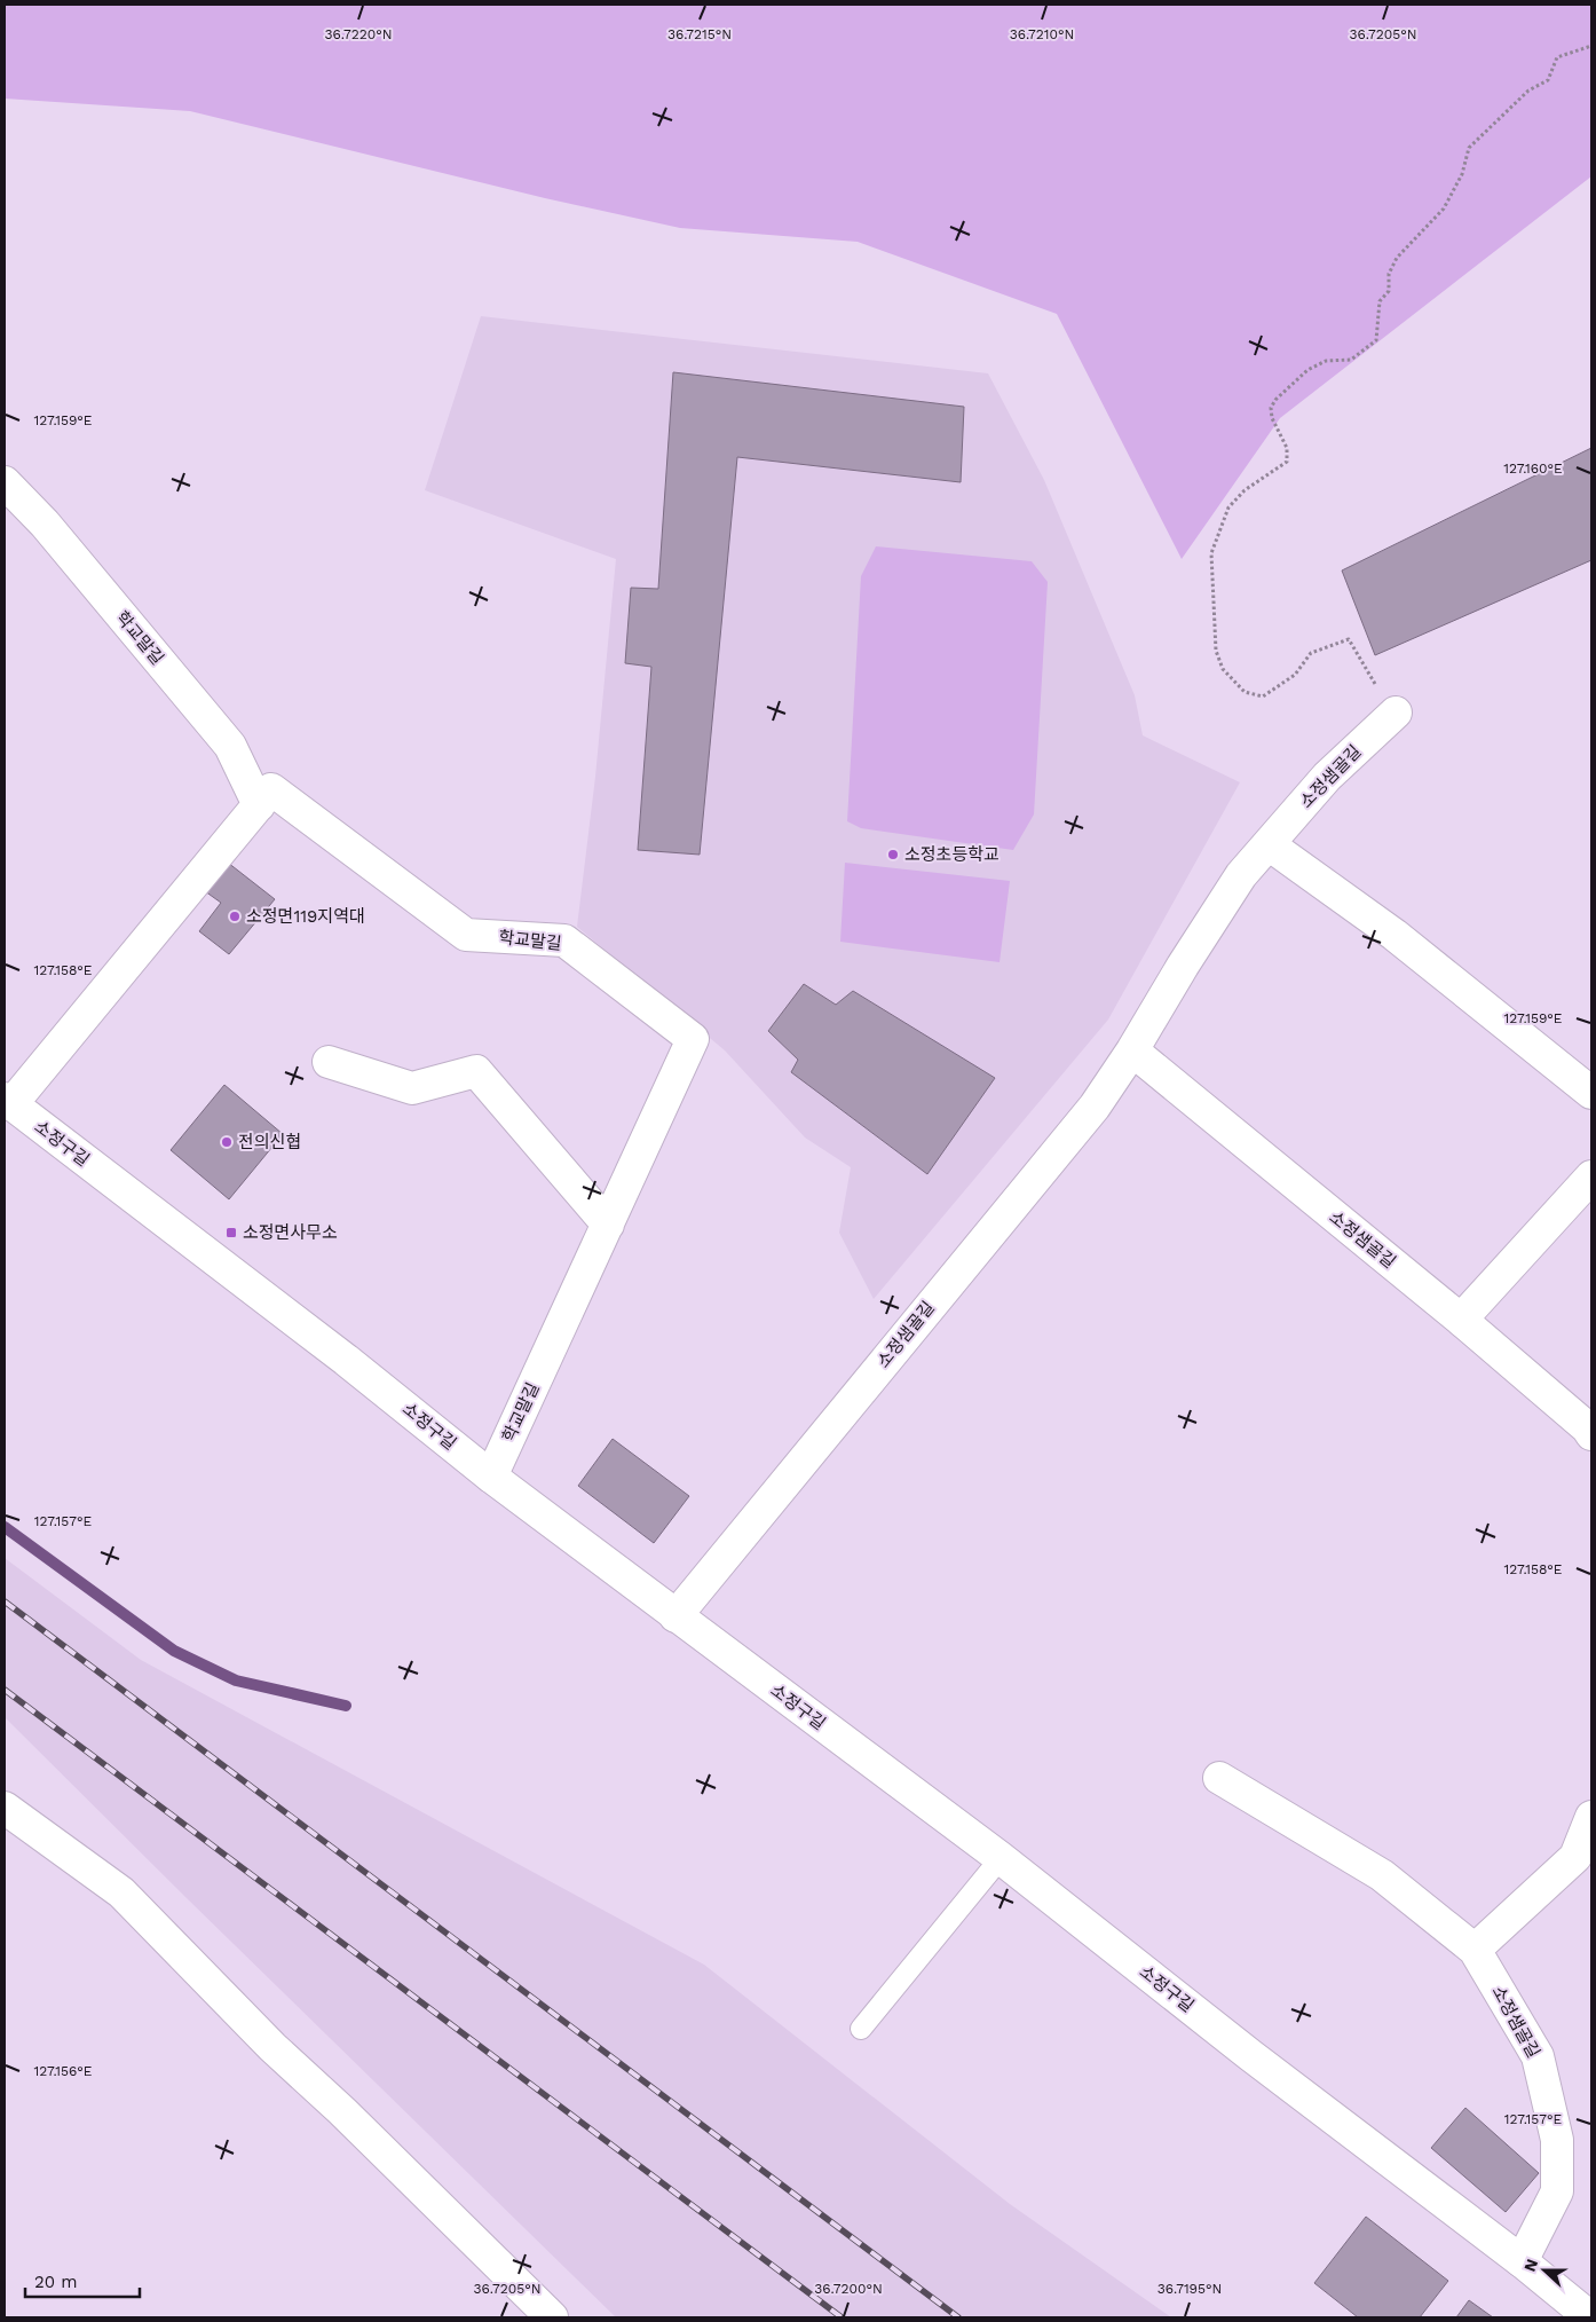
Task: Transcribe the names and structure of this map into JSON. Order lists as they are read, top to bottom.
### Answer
{
  "streets": {
    "street": ["학교말길", "소정샘골길", "소정구길"]
  },
  "crossings": [
    ["학교말길", "소정구길"],
    ["소정샘골길", "소정구길"]
  ],
  "places": {
    "other": ["소정초등학교", "소정면119지역대", "전의신협"],
    "transit": ["소정면사무소"]
  },
  "scale_bar": "20 m",
  "north": "left",
  "coordinates": [
    "36.7220°N",
    "36.7215°N",
    "36.7210°N",
    "36.7205°N",
    "127.159°E",
    "127.160°E",
    "127.158°E",
    "127.157°E",
    "127.156°E",
    "36.7200°N",
    "36.7195°N"
  ]
}
